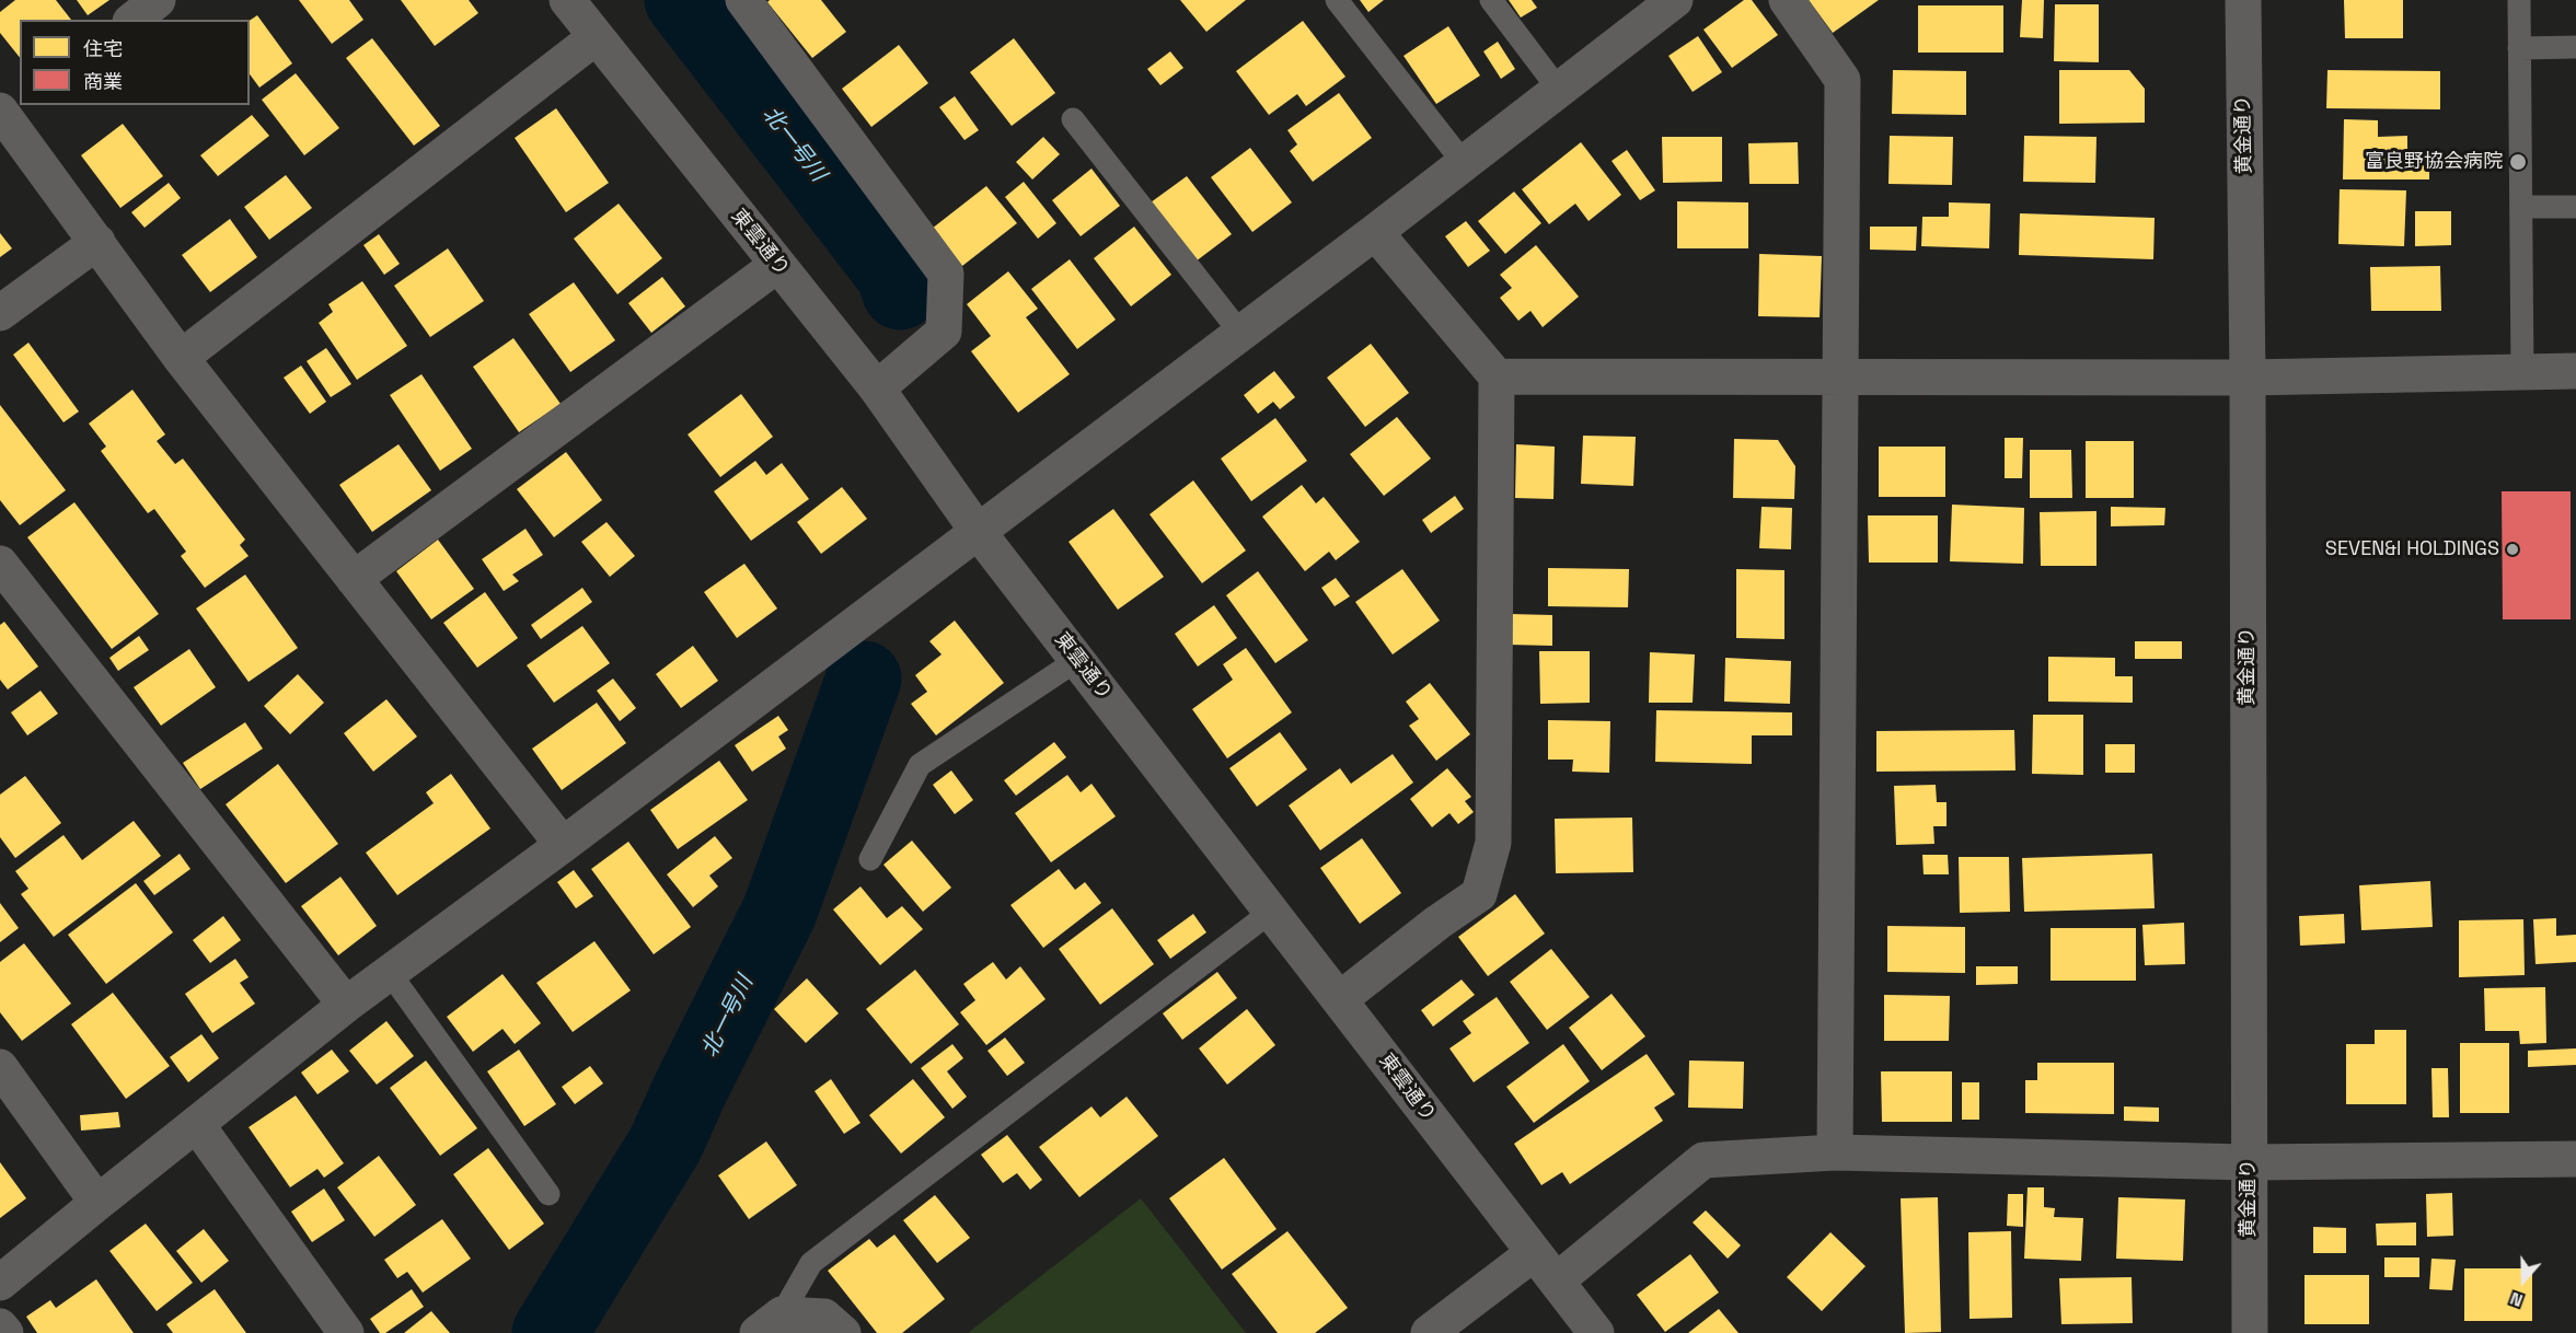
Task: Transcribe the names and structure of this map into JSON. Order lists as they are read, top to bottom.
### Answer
{
  "streets": {
    "street": ["黄金通り", "東雲通り"]
  },
  "water": ["北一号川"],
  "places": ["富良野協会病院", "SEVEN&I HOLDINGS"],
  "legend": ["住宅", "商業"],
  "north": "bottom"
}
